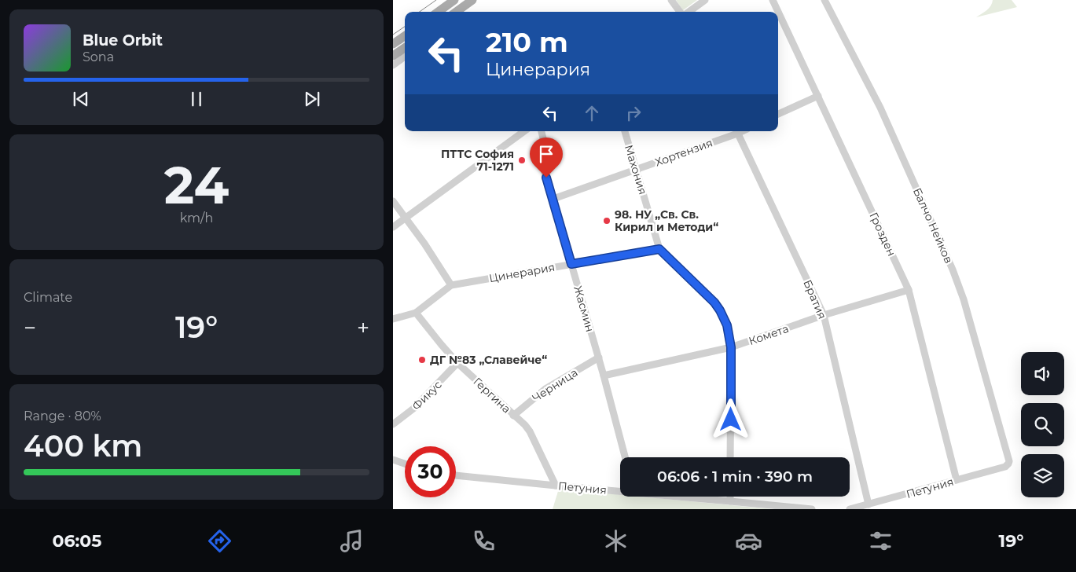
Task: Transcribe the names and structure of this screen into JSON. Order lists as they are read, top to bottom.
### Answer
{
  "streets": {
    "street": [
      "Хортензия",
      "Махония",
      "Балчо Нейков",
      "Грозден",
      "Цинерария",
      "Братия",
      "Жасмин",
      "Комета",
      "Черница",
      "Фикус",
      "Гергина",
      "Петуния"
    ]
  },
  "crossings": [
    ["Хортензия", "Махония"],
    ["Хортензия", "Братия"],
    ["Хортензия", "Жасмин"],
    ["Махония", "Цинерария"],
    ["Балчо Нейков", "Петуния"],
    ["Грозден", "Комета"],
    ["Грозден", "Петуния"],
    ["Цинерария", "Жасмин"],
    ["Цинерария", "Гергина"],
    ["Братия", "Комета"],
    ["Братия", "Петуния"],
    ["Жасмин", "Комета"],
    ["Жасмин", "Черница"],
    ["Черница", "Гергина"],
    ["Фикус", "Гергина"],
    ["Гергина", "Петуния"]
  ],
  "places": ["ПТТС София 71-1271", "98. НУ „Св. Св. Кирил и Методи“", "ДГ №83 „Славейче“"],
  "page": {
    "turn": ["210 m", "Цинерария"],
    "song": ["Blue Orbit", "Sona"],
    "tile": [
      ["24", "km/h"],
      "Climate",
      ["Range · 80%", "400 km"]
    ],
    "heat": ["−", "19°", "+"],
    "limit": "30",
    "trip": "06:06 · 1 min · 390 m",
    "tabs": ["06:05", "19°"]
  }
}
